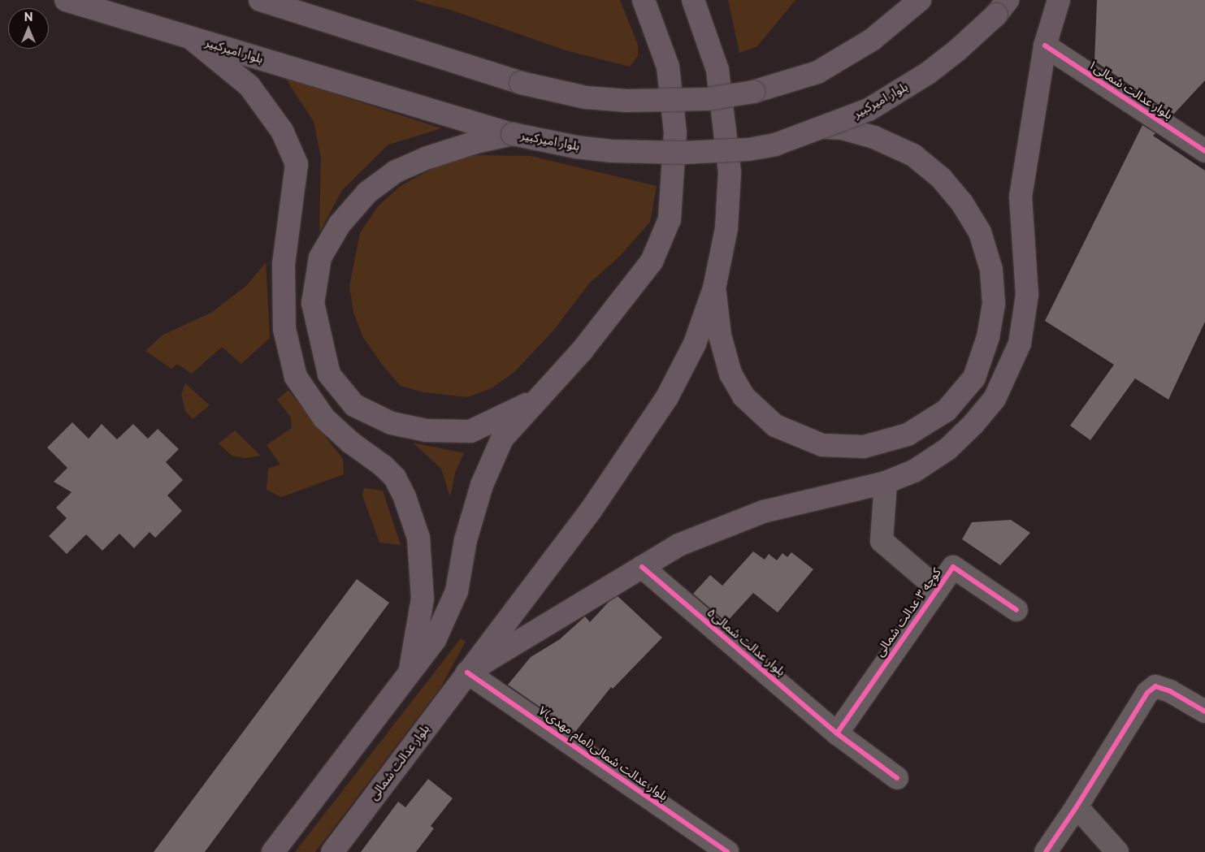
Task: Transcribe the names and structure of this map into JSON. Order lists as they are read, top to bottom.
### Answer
{
  "streets": {
    "main road": ["بلوار امیرکبیر", "بلوار عدالت شمالی"],
    "street": [
      "بلوار عدالت شمالی۱",
      "کوچه ۳ عدالت شمالی",
      "بلوار عدالت شمالی۵",
      "۷بلوار عدالت شمالی(امام مهدی)"
    ]
  },
  "crossings": [
    ["کوچه ۳ عدالت شمالی", "بلوار عدالت شمالی۵"],
    ["۷بلوار عدالت شمالی(امام مهدی)", "بلوار عدالت شمالی"]
  ],
  "north": "top"
}
